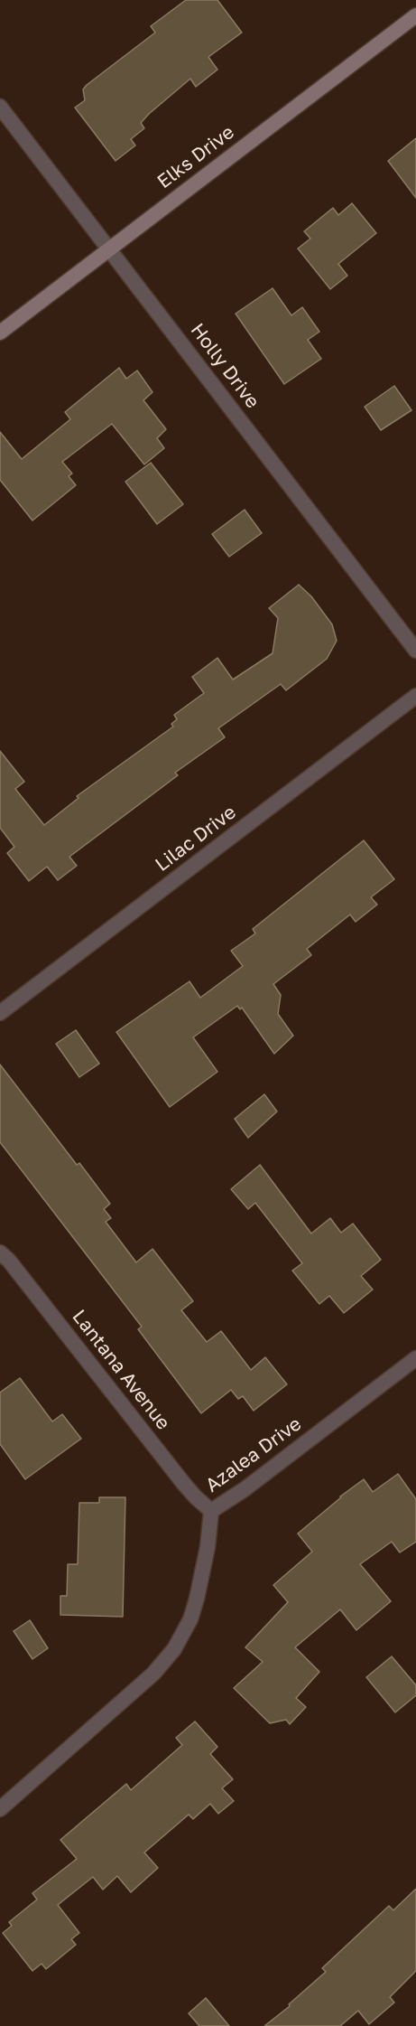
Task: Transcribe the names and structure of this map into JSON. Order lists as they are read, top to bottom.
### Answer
{
  "streets": {
    "main road": ["Elks Drive"],
    "street": [
      "Holly Drive",
      "Lilac Drive",
      "Lantana Avenue",
      "Azalea Drive"
    ]
  },
  "crossings": [
    ["Elks Drive", "Holly Drive"],
    ["Lantana Avenue", "Azalea Drive"]
  ]
}
